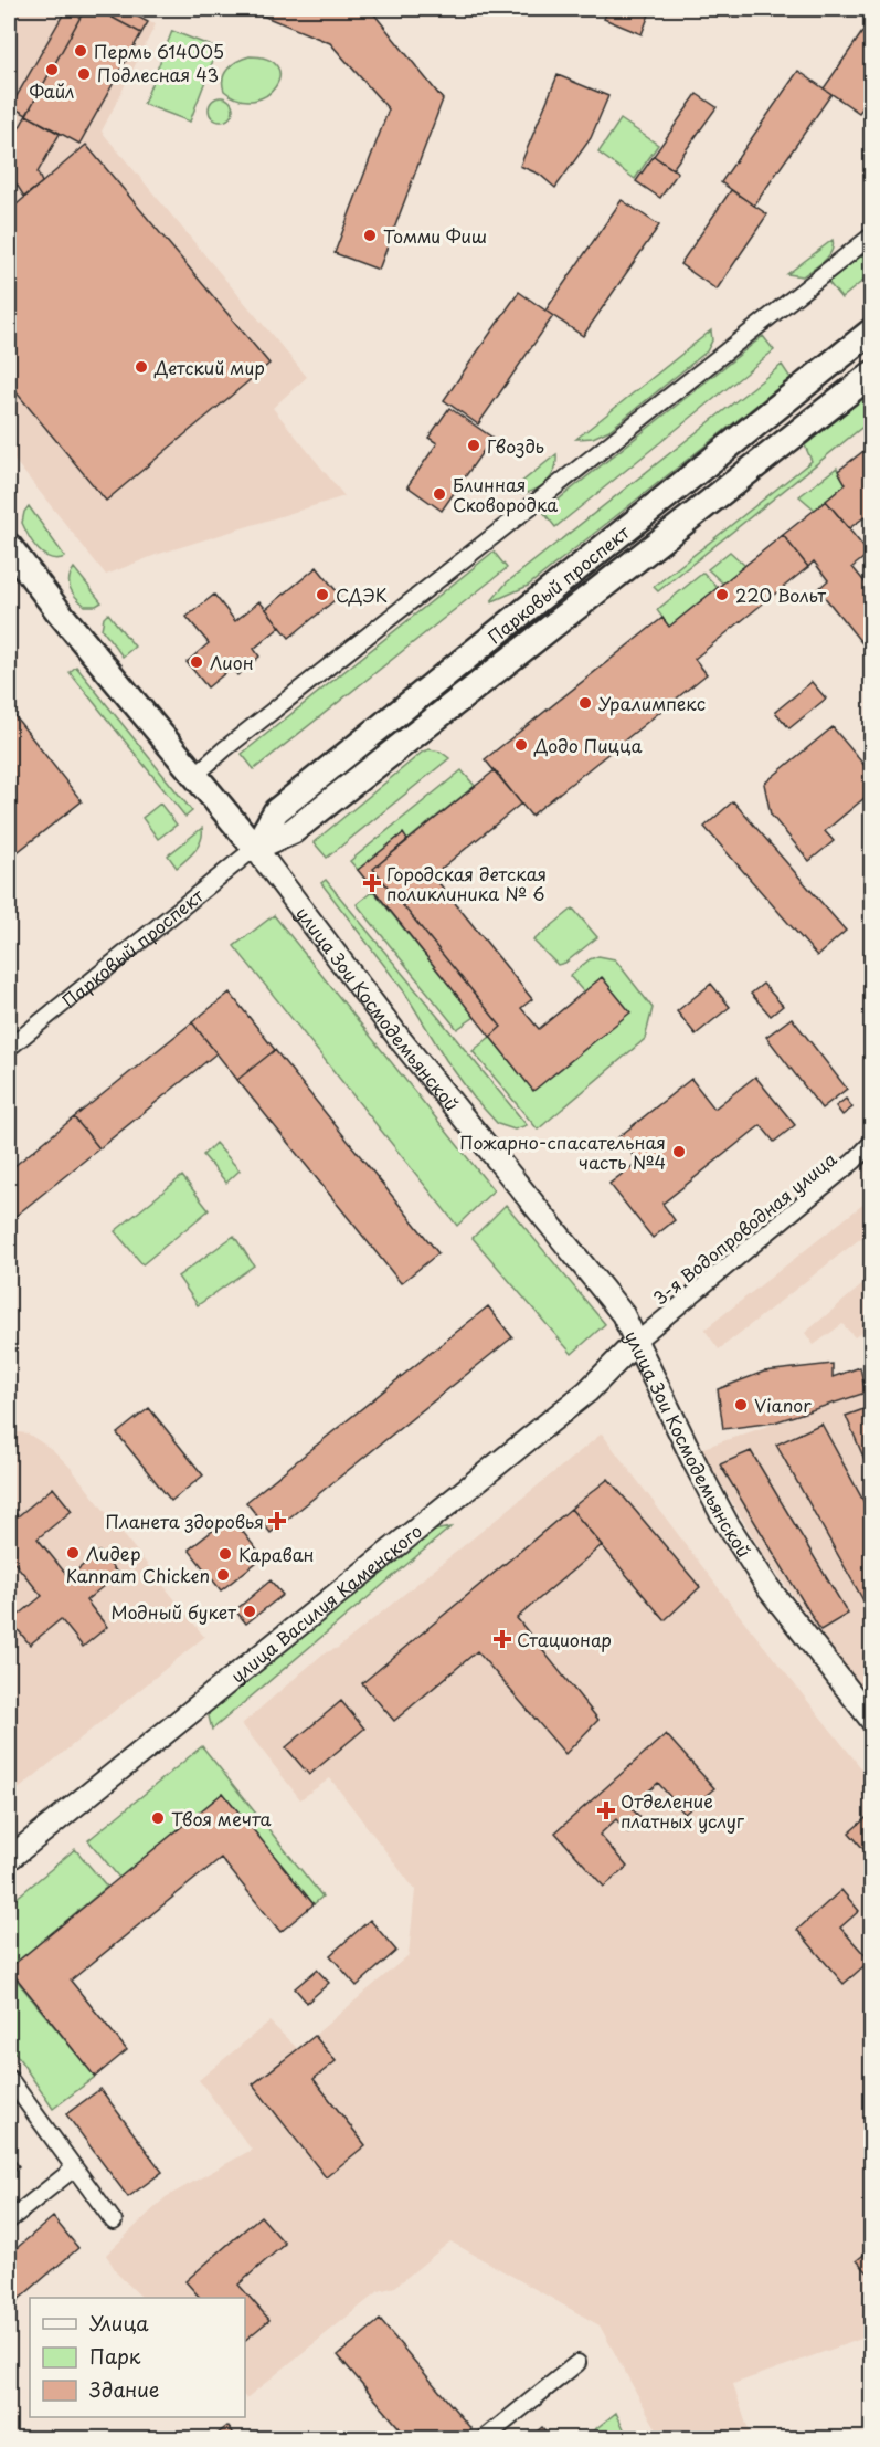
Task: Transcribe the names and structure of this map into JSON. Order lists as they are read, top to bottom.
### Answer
{
  "streets": {
    "main road": ["Парковый проспект", "улица Зои Космодемьянской", "улица Василия Каменского"],
    "street": ["3-я Водопроводная улица"]
  },
  "crossings": [
    ["Парковый проспект", "улица Зои Космодемьянской"],
    ["улица Зои Космодемьянской", "3-я Водопроводная улица"],
    ["улица Зои Космодемьянской", "улица Василия Каменского"],
    ["3-я Водопроводная улица", "улица Василия Каменского"]
  ],
  "places": {
    "other": [
      "Пермь 614005",
      "Файл",
      "Подлесная 43",
      "Томми Фиш",
      "Детский мир",
      "Гвоздь",
      "Блинная Сковородка",
      "СДЭК",
      "220 Вольт",
      "Лион",
      "Уралимпекс",
      "Додо Пицца",
      "Пожарно-спасательная часть №4",
      "Vianor",
      "Лидер",
      "Караван",
      "Kannam Chicken",
      "Модный букет",
      "Твоя мечта"
    ],
    "health": [
      "Городская детская поликлиника № 6",
      "Планета здоровья",
      "Стационар",
      "Отделение платных услуг"
    ]
  },
  "legend": ["Улица", "Парк", "Здание"]
}
